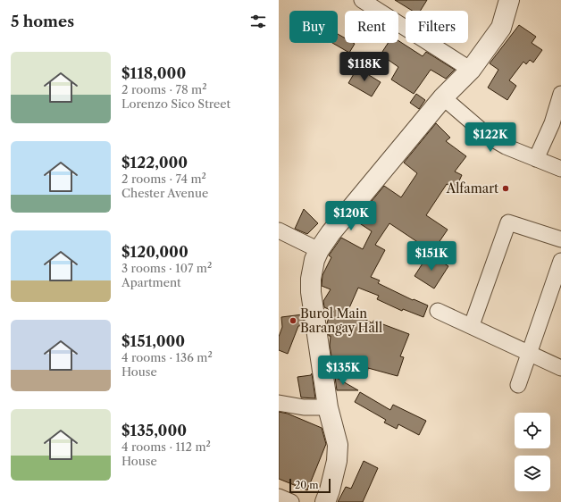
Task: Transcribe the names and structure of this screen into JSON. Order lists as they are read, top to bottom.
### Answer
{
  "places": ["Alfamart", "Burol Main Barangay Hall"],
  "scale_bar": "20 m",
  "page": {
    "heading": "5 homes",
    "chip": ["Buy", "Rent", "Filters"],
    "list": [
      {
        "name": "$118,000",
        "note": "2 rooms · 78 m² · Lorenzo Sico Street"
      },
      {
        "name": "$122,000",
        "note": "2 rooms · 74 m² · Chester Avenue"
      },
      {
        "name": "$120,000",
        "note": "3 rooms · 107 m² · Apartment"
      },
      {
        "name": "$151,000",
        "note": "4 rooms · 136 m² · House"
      },
      {
        "name": "$135,000",
        "note": "4 rooms · 112 m² · House"
      }
    ],
    "price": [
      "$118K",
      "$122K",
      "$120K",
      "$151K",
      "$135K"
    ],
    "scale": "20 m"
  }
}
